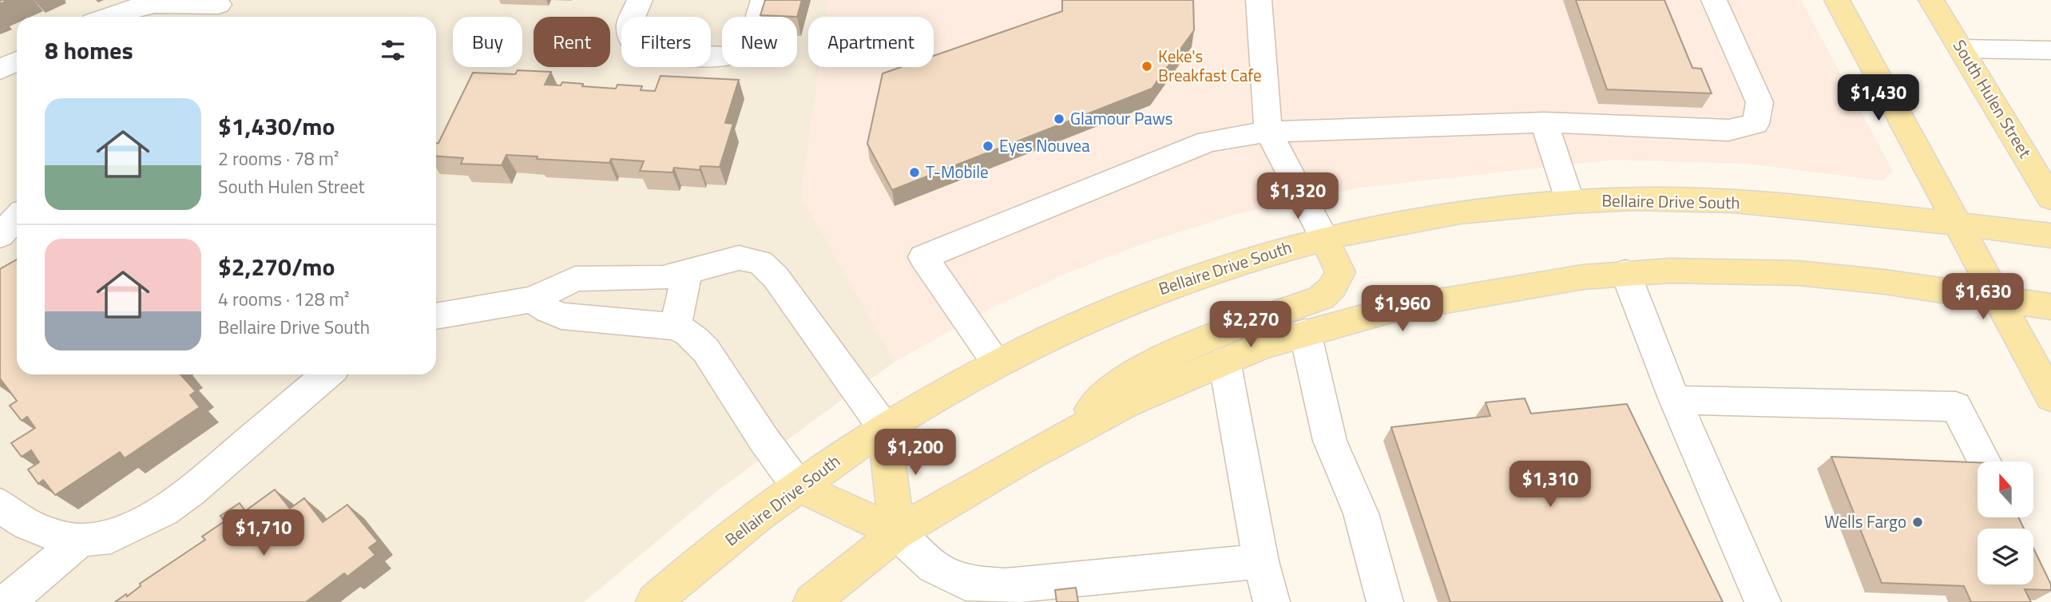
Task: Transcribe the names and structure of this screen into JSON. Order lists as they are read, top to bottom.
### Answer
{
  "streets": {
    "main road": ["South Hulen Street", "Bellaire Drive South"]
  },
  "places": [
    "Keke's Breakfast Cafe",
    "Glamour Paws",
    "Eyes Nouvea",
    "T-Mobile",
    "Wells Fargo"
  ],
  "north": "top",
  "page": {
    "chip": [
      "Buy",
      "Rent",
      "Filters",
      "New",
      "Apartment"
    ],
    "heading": "8 homes",
    "price": [
      "$1,430",
      "$1,320",
      "$1,630",
      "$1,960",
      "$2,270",
      "$1,200",
      "$1,310",
      "$1,710"
    ],
    "list": [
      {
        "name": "$1,430/mo",
        "note": "2 rooms · 78 m² · South Hulen Street"
      },
      {
        "name": "$2,270/mo",
        "note": "4 rooms · 128 m² · Bellaire Drive South"
      }
    ]
  }
}
